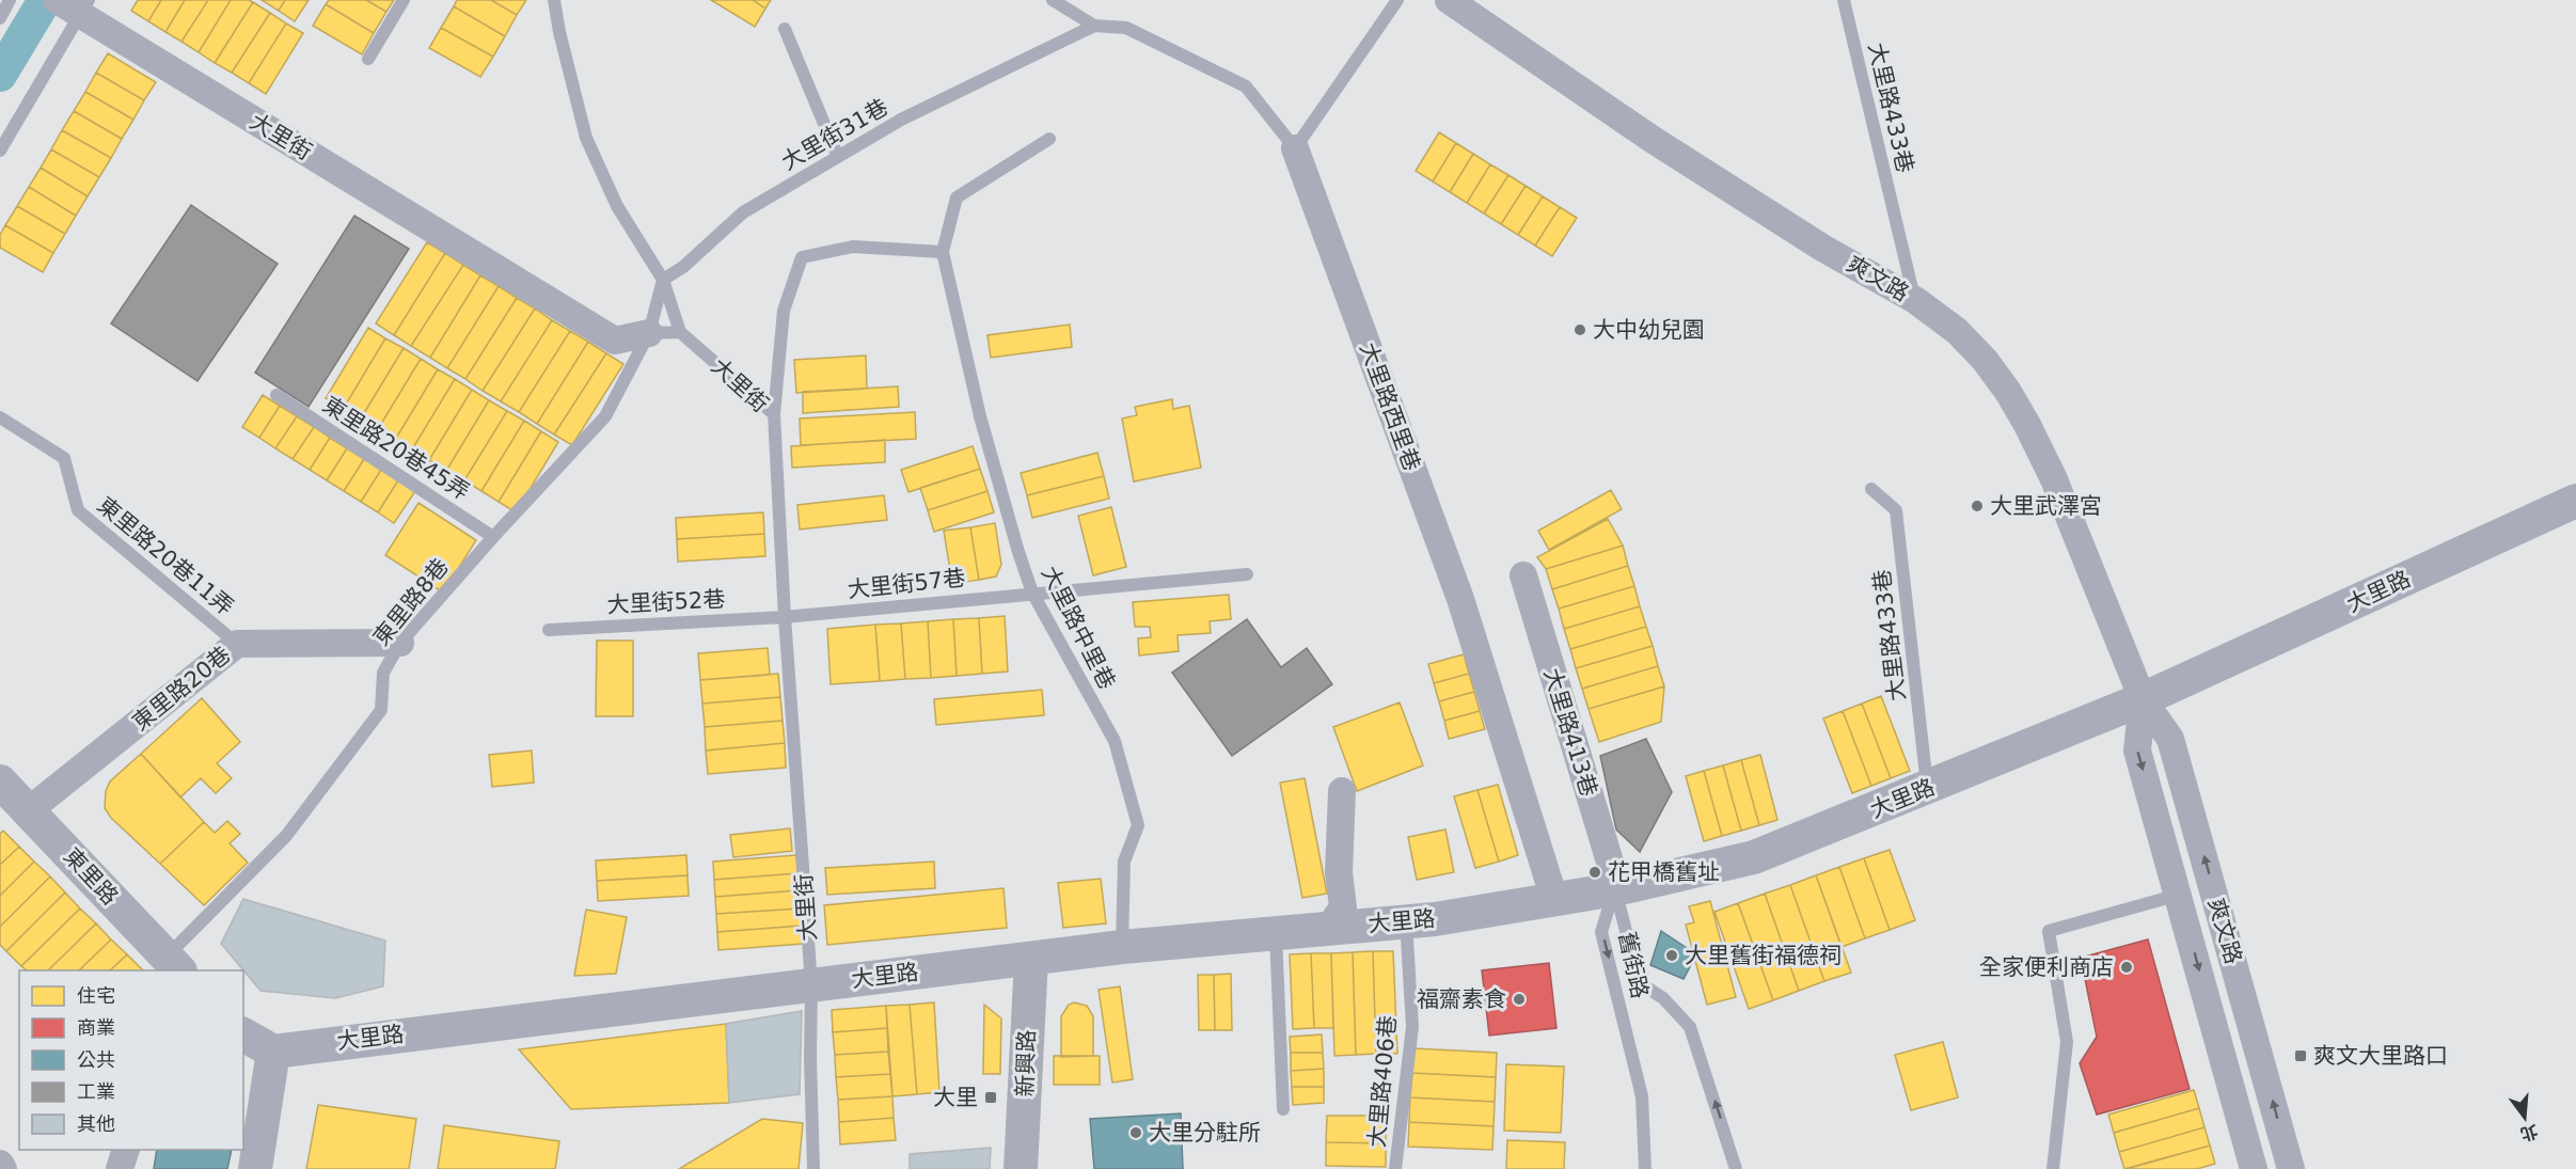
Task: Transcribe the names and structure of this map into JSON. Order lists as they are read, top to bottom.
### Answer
{
  "streets": {
    "street": [
      "大里街",
      "爽文路",
      "大里路西里巷",
      "大里路",
      "東里路20巷",
      "大里路413巷",
      "東里路",
      "新興路"
    ],
    "lane": [
      "大里路433巷",
      "大里街31巷",
      "東里路20巷45弄",
      "東里路20巷11弄",
      "大里街57巷",
      "東里路8巷",
      "大里街52巷",
      "大里路中里巷",
      "舊街路",
      "大里路406巷"
    ]
  },
  "crossings": [
    ["大里路433巷", "爽文路"],
    ["大里路433巷", "大里路"],
    ["大里街31巷", "大里路西里巷"],
    ["大里街", "大里街57巷"],
    ["大里街", "大里路"],
    ["大里街", "東里路8巷"],
    ["大里街", "大里街52巷"],
    ["爽文路", "大里路"],
    ["大里路西里巷", "大里路"],
    ["東里路20巷45弄", "東里路8巷"],
    ["東里路20巷11弄", "東里路20巷"],
    ["大里街57巷", "大里街52巷"],
    ["大里街57巷", "大里路中里巷"],
    ["大里路", "大里路中里巷"],
    ["大里路", "大里路413巷"],
    ["大里路", "舊街路"],
    ["大里路", "新興路"],
    ["大里路", "大里路406巷"],
    ["東里路8巷", "東里路20巷"],
    ["東里路8巷", "東里路"],
    ["東里路20巷", "東里路"],
    ["大里路413巷", "舊街路"]
  ],
  "places": {
    "other": [
      "大中幼兒園",
      "大里武澤宮",
      "花甲橋舊址",
      "大里舊街福德祠",
      "全家便利商店",
      "福齋素食",
      "大里分駐所"
    ],
    "transit": ["爽文大里路口", "大里"]
  },
  "legend": [
    "住宅",
    "商業",
    "公共",
    "工業",
    "其他"
  ],
  "north": "bottom"
}
